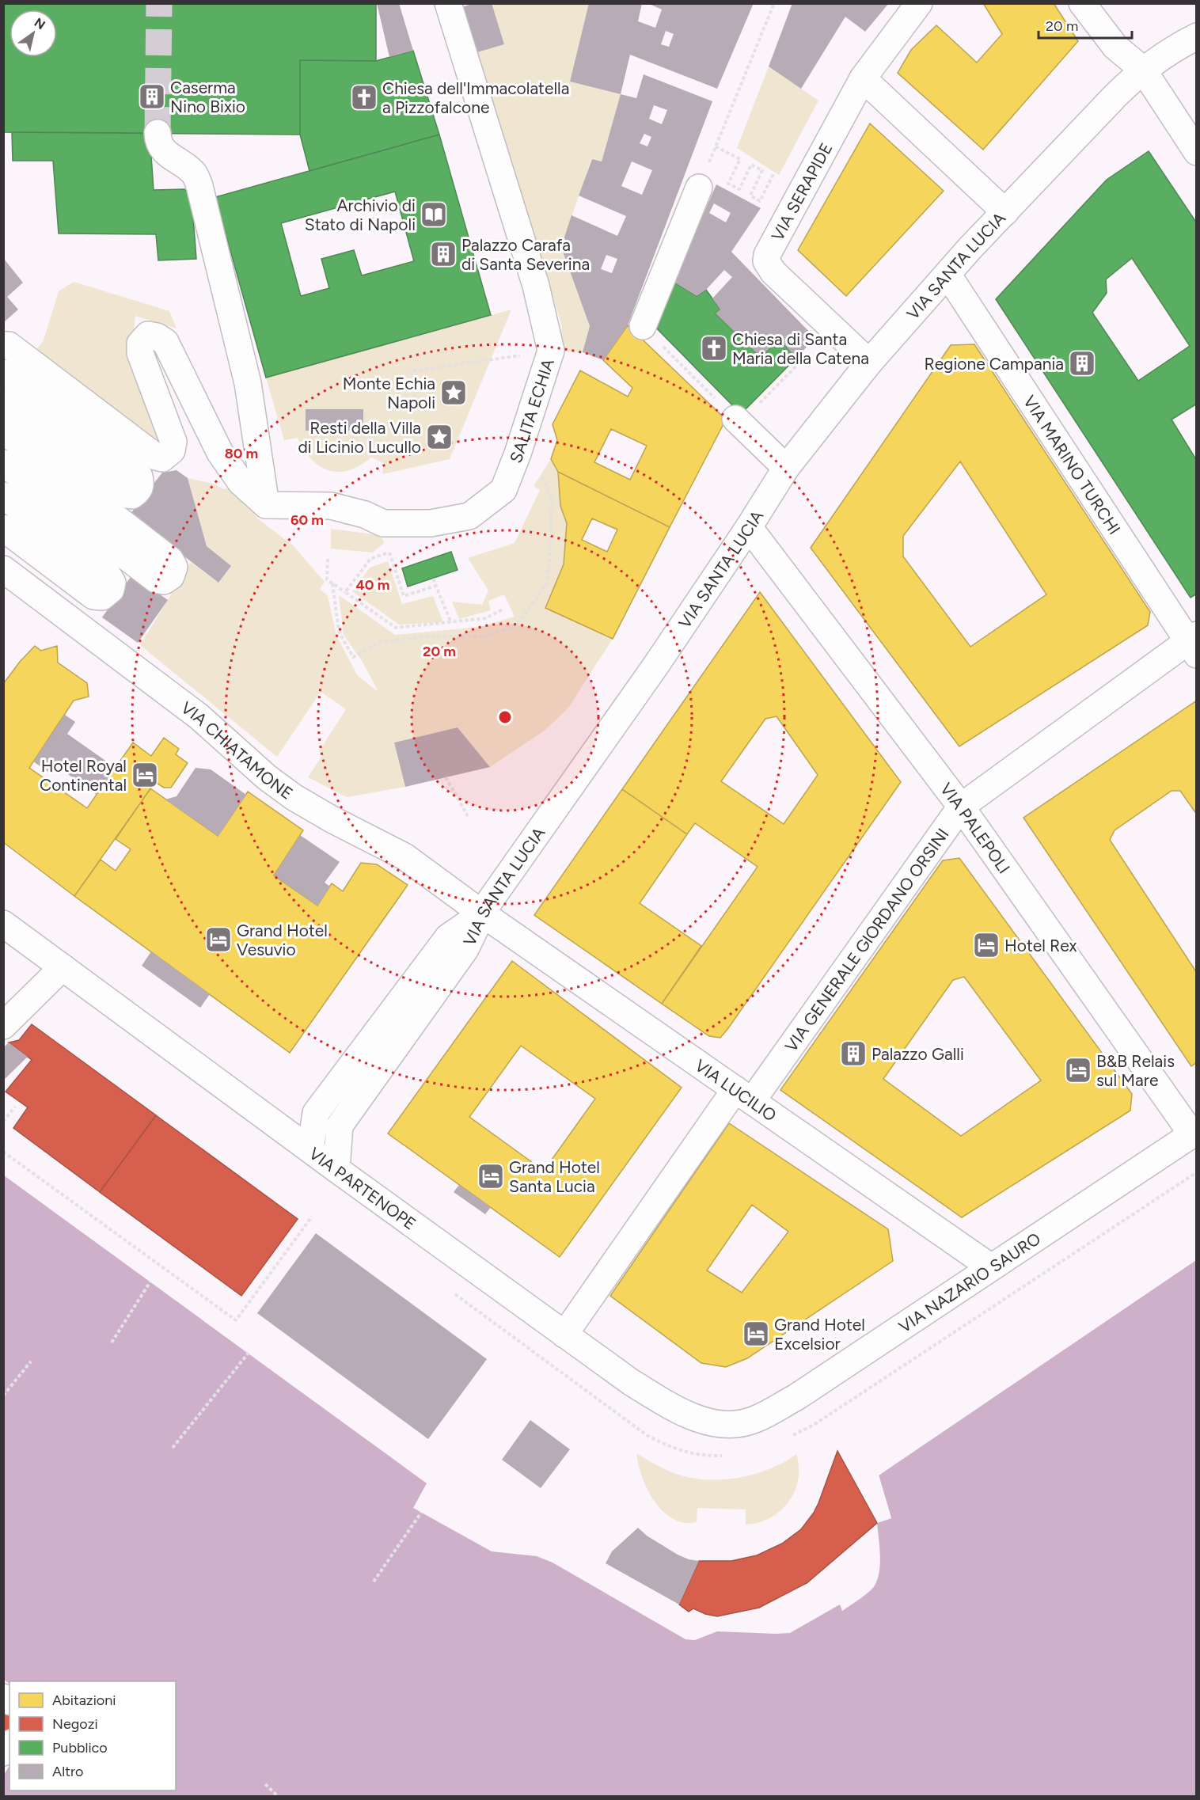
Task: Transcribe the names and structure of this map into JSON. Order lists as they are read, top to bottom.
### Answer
{
  "streets": {
    "street": [
      "VIA SERAPIDE",
      "VIA SANTA LUCIA",
      "SALITA ECHIA",
      "VIA MARINO TURCHI",
      "VIA CHIATAMONE",
      "VIA PALEPOLI",
      "VIA GENERALE GIORDANO ORSINI",
      "VIA LUCILIO",
      "VIA PARTENOPE",
      "VIA NAZARIO SAURO"
    ]
  },
  "crossings": [
    ["VIA SERAPIDE", "VIA SANTA LUCIA"],
    ["VIA SANTA LUCIA", "VIA MARINO TURCHI"],
    ["VIA SANTA LUCIA", "VIA CHIATAMONE"],
    ["VIA SANTA LUCIA", "VIA PALEPOLI"],
    ["VIA SANTA LUCIA", "VIA LUCILIO"],
    ["VIA SANTA LUCIA", "VIA PARTENOPE"],
    ["VIA MARINO TURCHI", "VIA GENERALE GIORDANO ORSINI"],
    ["VIA CHIATAMONE", "VIA LUCILIO"],
    ["VIA PALEPOLI", "VIA GENERALE GIORDANO ORSINI"],
    ["VIA PALEPOLI", "VIA NAZARIO SAURO"],
    ["VIA GENERALE GIORDANO ORSINI", "VIA LUCILIO"],
    ["VIA GENERALE GIORDANO ORSINI", "VIA PARTENOPE"],
    ["VIA LUCILIO", "VIA NAZARIO SAURO"],
    ["VIA PARTENOPE", "VIA NAZARIO SAURO"]
  ],
  "places": {
    "building": [
      "Caserma Nino Bixio",
      "Palazzo Carafa di Santa Severina",
      "Regione Campania",
      "Palazzo Galli"
    ],
    "church": ["Chiesa dell'Immacolatella a Pizzofalcone", "Chiesa di Santa Maria della Catena"],
    "library": ["Archivio di Stato di Napoli"],
    "place": ["Monte Echia Napoli", "Resti della Villa di Licinio Lucullo"],
    "hotel": [
      "Hotel Royal Continental",
      "Grand Hotel Vesuvio",
      "Hotel Rex",
      "B&B Relais sul Mare",
      "Grand Hotel Santa Lucia",
      "Grand Hotel Excelsior"
    ]
  },
  "legend": [
    "Abitazioni",
    "Negozi",
    "Pubblico",
    "Altro"
  ],
  "scale_bar": "20 m",
  "north": "top right",
  "rings": [
    "80 m",
    "60 m",
    "40 m",
    "20 m"
  ]
}
